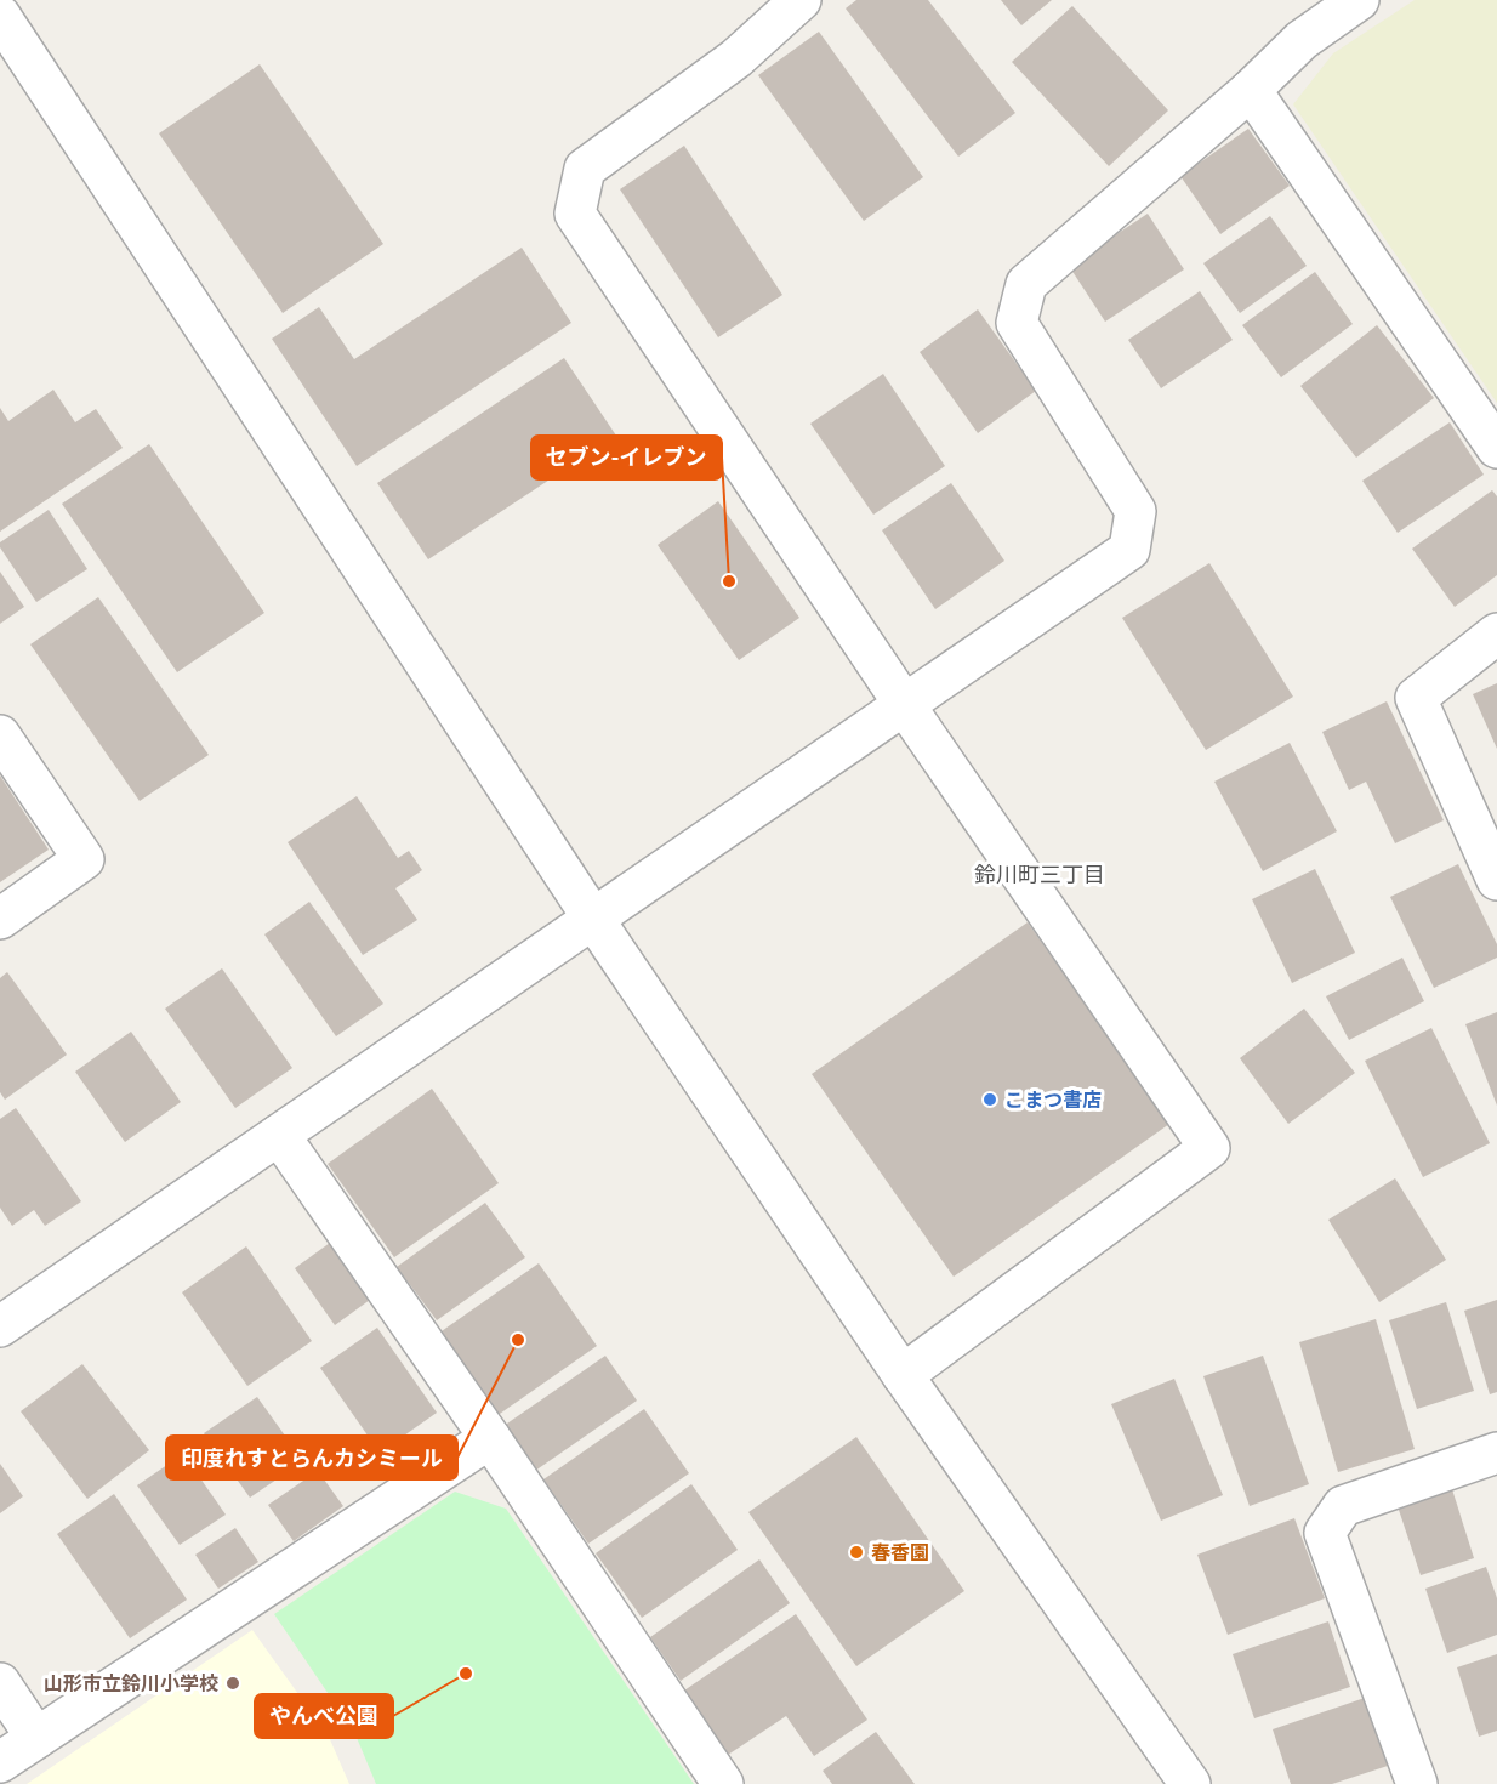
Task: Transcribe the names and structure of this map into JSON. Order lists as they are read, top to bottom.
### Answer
{
  "districts": ["鈴川町三丁目"],
  "places": [
    "セブン-イレブン",
    "こまつ書店",
    "印度れすとらんカシミール",
    "春香園",
    "やんべ公園",
    "山形市立鈴川小学校"
  ]
}
